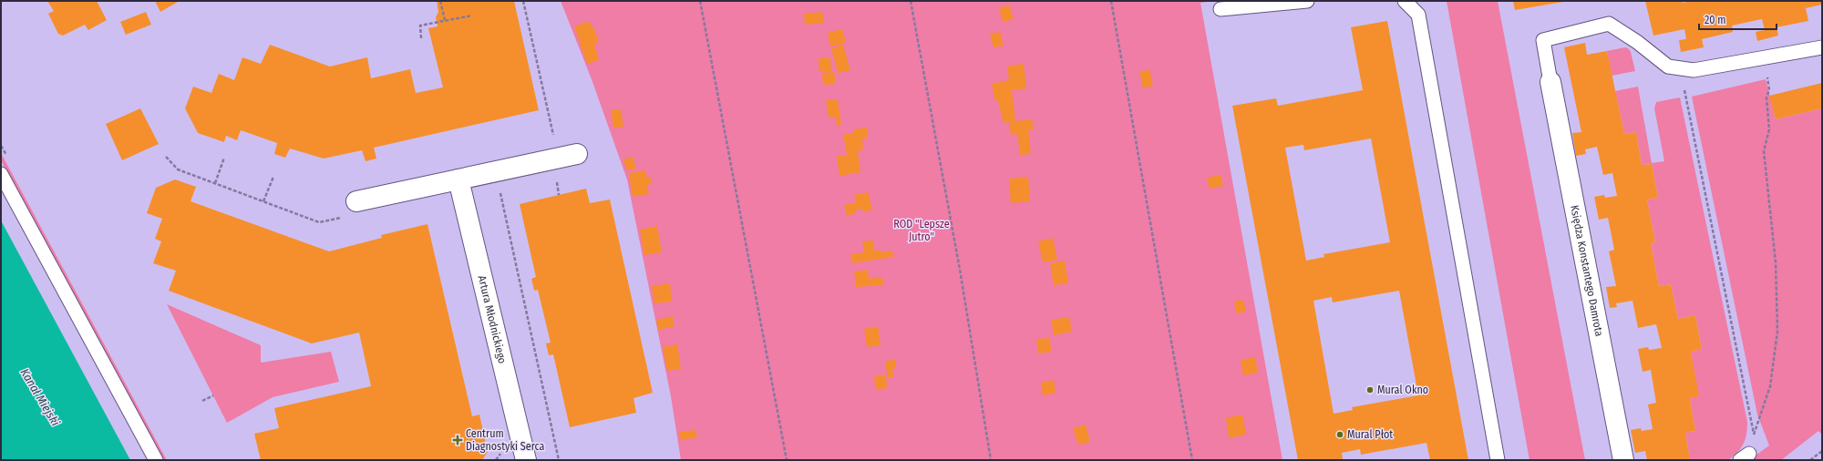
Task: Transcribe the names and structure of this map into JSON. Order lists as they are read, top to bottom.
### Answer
{
  "streets": {
    "street": ["Księdza Konstantego Damrota", "Artura Młodnickiego"]
  },
  "water": ["Kanał Miejski"],
  "parks": ["ROD \"Lepsze Jutro\""],
  "places": {
    "other": ["Mural Okno", "Mural Płot"],
    "health": ["Centrum Diagnostyki Serca"]
  },
  "scale_bar": "20 m"
}
